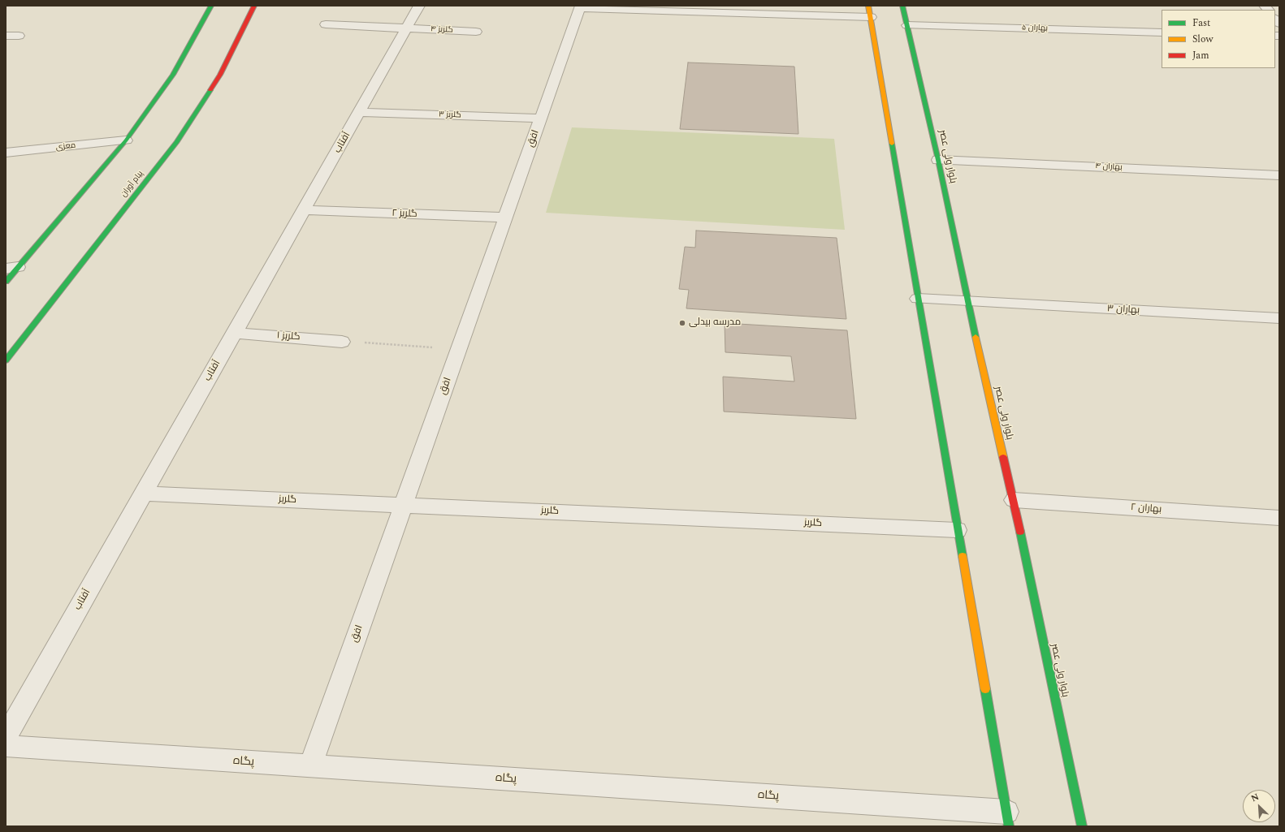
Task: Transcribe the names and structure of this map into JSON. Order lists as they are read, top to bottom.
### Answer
{
  "streets": {
    "main road": ["بلوار ولی عصر", "پیام آوران"],
    "street": [
      "گلریز ۴",
      "گلریز ۳",
      "افق",
      "آفتاب",
      "معزی",
      "بهاران ۴",
      "گلریز ۲",
      "بهاران ۳",
      "گلریز ۱",
      "گلریز",
      "بهاران ۲",
      "پگاه"
    ],
    "lane": ["بهاران ۵"]
  },
  "crossings": [
    ["بهاران ۵", "بلوار ولی عصر"],
    ["گلریز ۴", "آفتاب"],
    ["گلریز ۳", "افق"],
    ["گلریز ۳", "آفتاب"],
    ["افق", "گلریز ۲"],
    ["افق", "گلریز"],
    ["افق", "پگاه"],
    ["آفتاب", "گلریز ۲"],
    ["آفتاب", "گلریز ۱"],
    ["آفتاب", "گلریز"],
    ["بلوار ولی عصر", "بهاران ۴"],
    ["بلوار ولی عصر", "بهاران ۳"],
    ["بلوار ولی عصر", "بهاران ۲"]
  ],
  "places": ["مدرسه بیدلی"],
  "legend": ["Fast", "Slow", "Jam"],
  "north": "top left"
}
